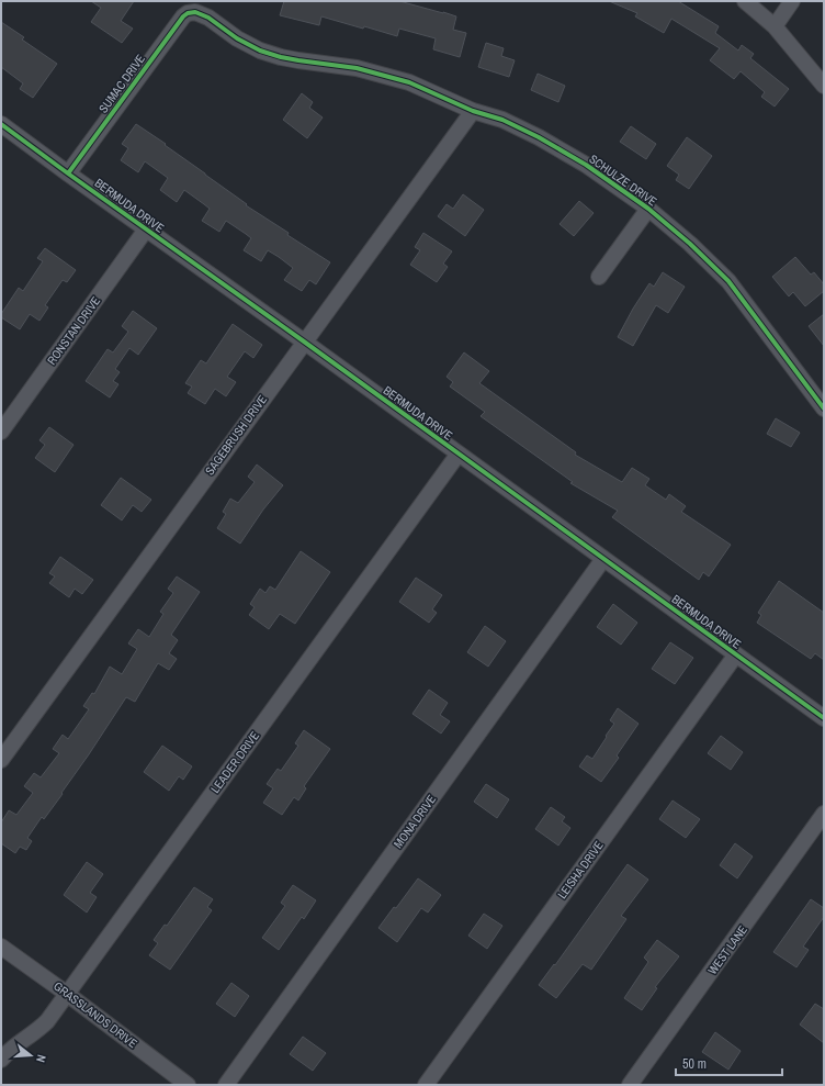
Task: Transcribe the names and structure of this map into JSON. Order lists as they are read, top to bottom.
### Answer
{
  "streets": {
    "street": [
      "SUMAC DRIVE",
      "SCHULZE DRIVE",
      "BERMUDA DRIVE",
      "RONSTAN DRIVE",
      "SAGEBRUSH DRIVE",
      "LEADER DRIVE",
      "MONA DRIVE",
      "LEISHA DRIVE",
      "WEST LANE",
      "GRASSLANDS DRIVE"
    ]
  },
  "crossings": [
    ["SUMAC DRIVE", "SCHULZE DRIVE"],
    ["SUMAC DRIVE", "BERMUDA DRIVE"],
    ["SCHULZE DRIVE", "SAGEBRUSH DRIVE"],
    ["BERMUDA DRIVE", "RONSTAN DRIVE"],
    ["BERMUDA DRIVE", "SAGEBRUSH DRIVE"],
    ["BERMUDA DRIVE", "LEADER DRIVE"],
    ["BERMUDA DRIVE", "MONA DRIVE"],
    ["BERMUDA DRIVE", "LEISHA DRIVE"],
    ["LEADER DRIVE", "GRASSLANDS DRIVE"]
  ],
  "scale_bar": "50 m",
  "north": "right"
}
